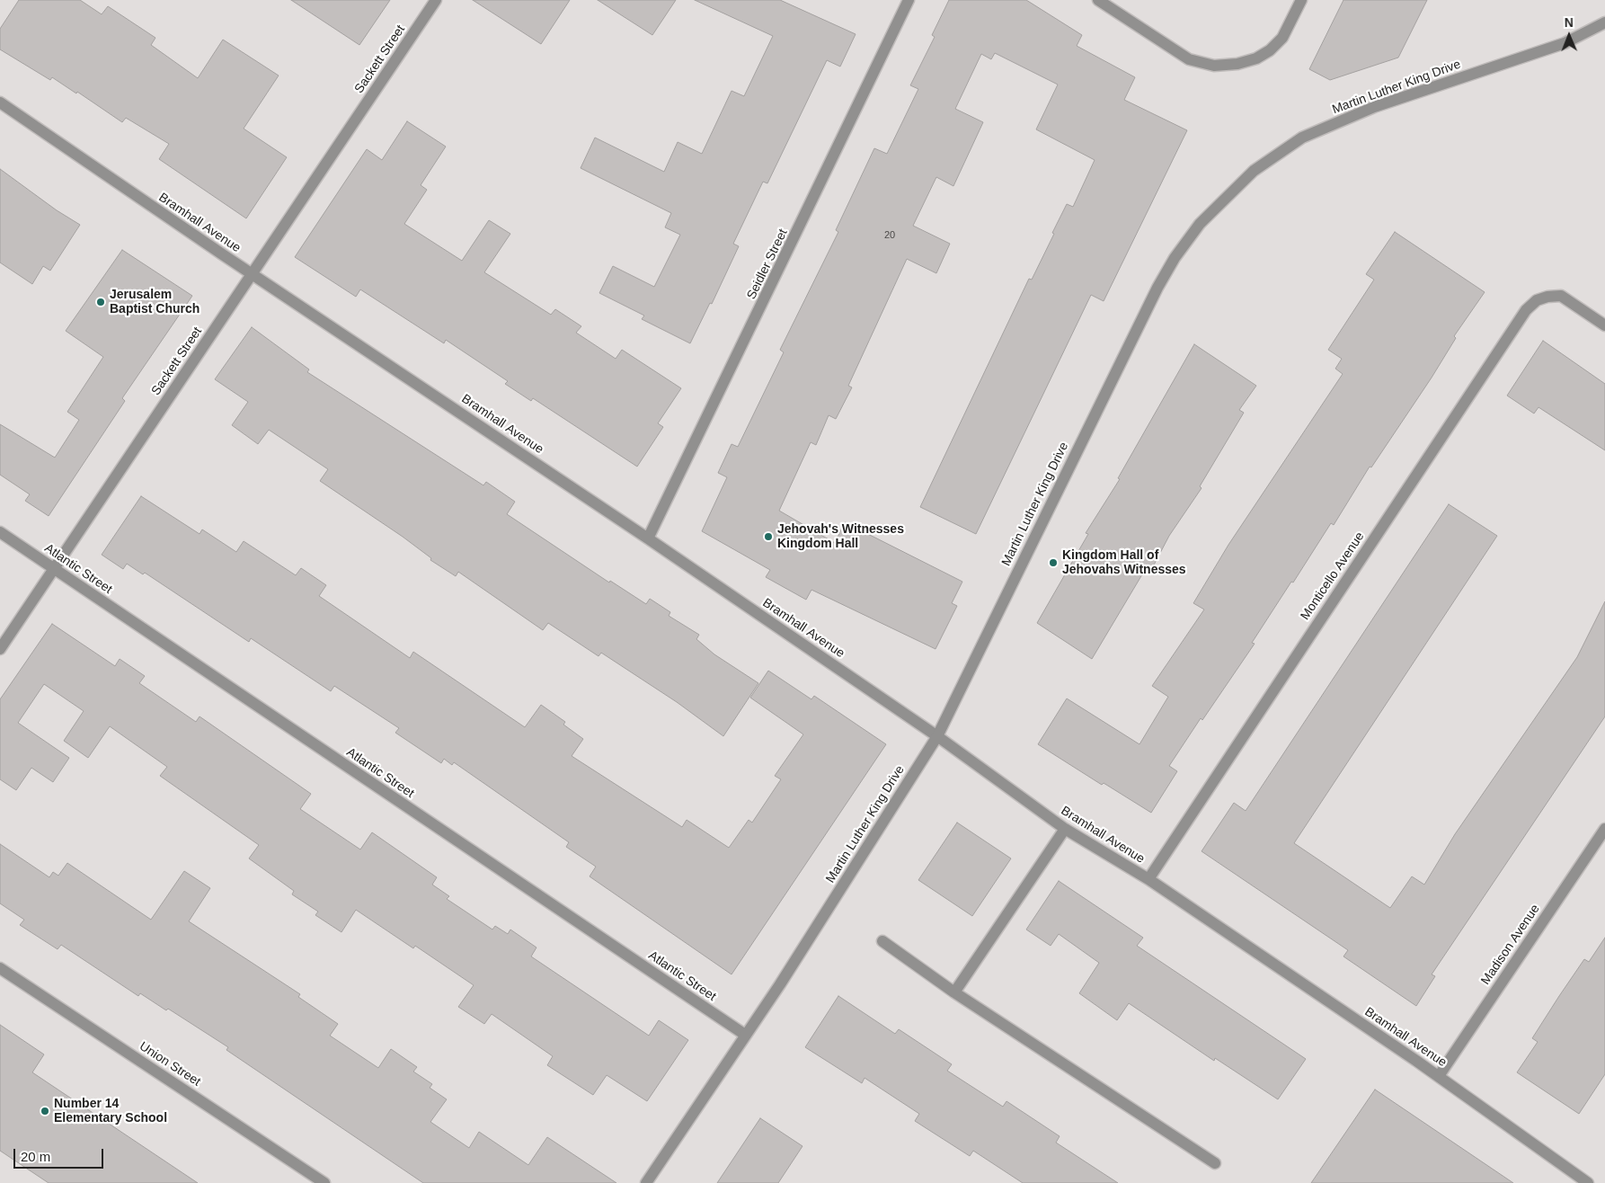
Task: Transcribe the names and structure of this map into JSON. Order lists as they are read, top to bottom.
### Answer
{
  "streets": {
    "street": [
      "Sackett Street",
      "Martin Luther King Drive",
      "Bramhall Avenue",
      "Seidler Street",
      "Atlantic Street",
      "Monticello Avenue",
      "Madison Avenue",
      "Union Street"
    ]
  },
  "crossings": [
    ["Sackett Street", "Bramhall Avenue"],
    ["Sackett Street", "Atlantic Street"],
    ["Martin Luther King Drive", "Bramhall Avenue"],
    ["Martin Luther King Drive", "Atlantic Street"],
    ["Bramhall Avenue", "Seidler Street"],
    ["Bramhall Avenue", "Monticello Avenue"],
    ["Bramhall Avenue", "Madison Avenue"]
  ],
  "places": [
    "Jerusalem Baptist Church",
    "Jehovah's Witnesses Kingdom Hall",
    "Kingdom Hall of Jehovahs Witnesses",
    "Number 14 Elementary School"
  ],
  "house_numbers": ["20"],
  "scale_bar": "20 m",
  "north": "top"
}
